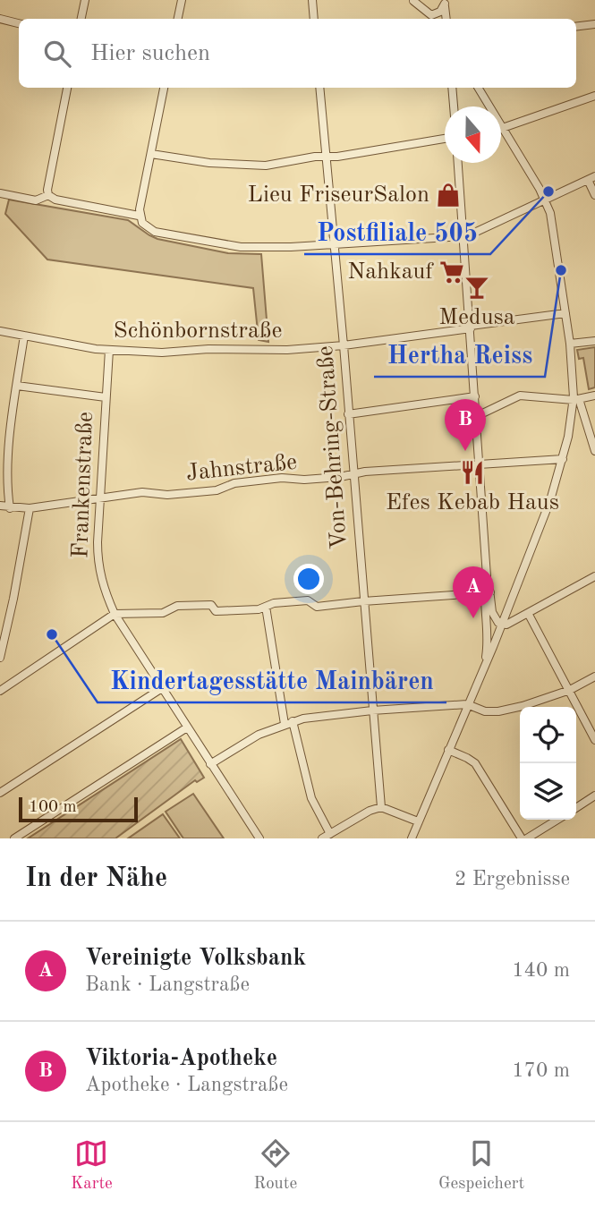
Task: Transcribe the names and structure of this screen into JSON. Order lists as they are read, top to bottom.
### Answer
{
  "streets": {
    "street": [
      "Schönbornstraße",
      "Von-Behring-Straße",
      "Jahnstraße",
      "Frankenstraße"
    ]
  },
  "crossings": [
    ["Schönbornstraße", "Von-Behring-Straße"],
    ["Schönbornstraße", "Frankenstraße"],
    ["Von-Behring-Straße", "Jahnstraße"],
    ["Jahnstraße", "Frankenstraße"]
  ],
  "places": {
    "other": ["Postfiliale 505", "Hertha Reiss", "Kindertagesstätte Mainbären"],
    "shop": ["Lieu FriseurSalon"],
    "supermarket": ["Nahkauf"],
    "bar": ["Medusa"],
    "restaurant": ["Efes Kebab Haus"]
  },
  "scale_bar": "100 m",
  "north": "bottom",
  "page": {
    "search": "Hier suchen",
    "pins": ["B", "A"],
    "scale": "100 m",
    "heading": ["In der Nähe", "2 Ergebnisse"],
    "list": [
      {
        "mark": "A",
        "name": "Vereinigte Volksbank",
        "note": "Bank · Langstraße",
        "value": "140 m"
      },
      {
        "mark": "B",
        "name": "Viktoria-Apotheke",
        "note": "Apotheke · Langstraße",
        "value": "170 m"
      }
    ],
    "nav": ["Karte", "Route", "Gespeichert"]
  }
}
